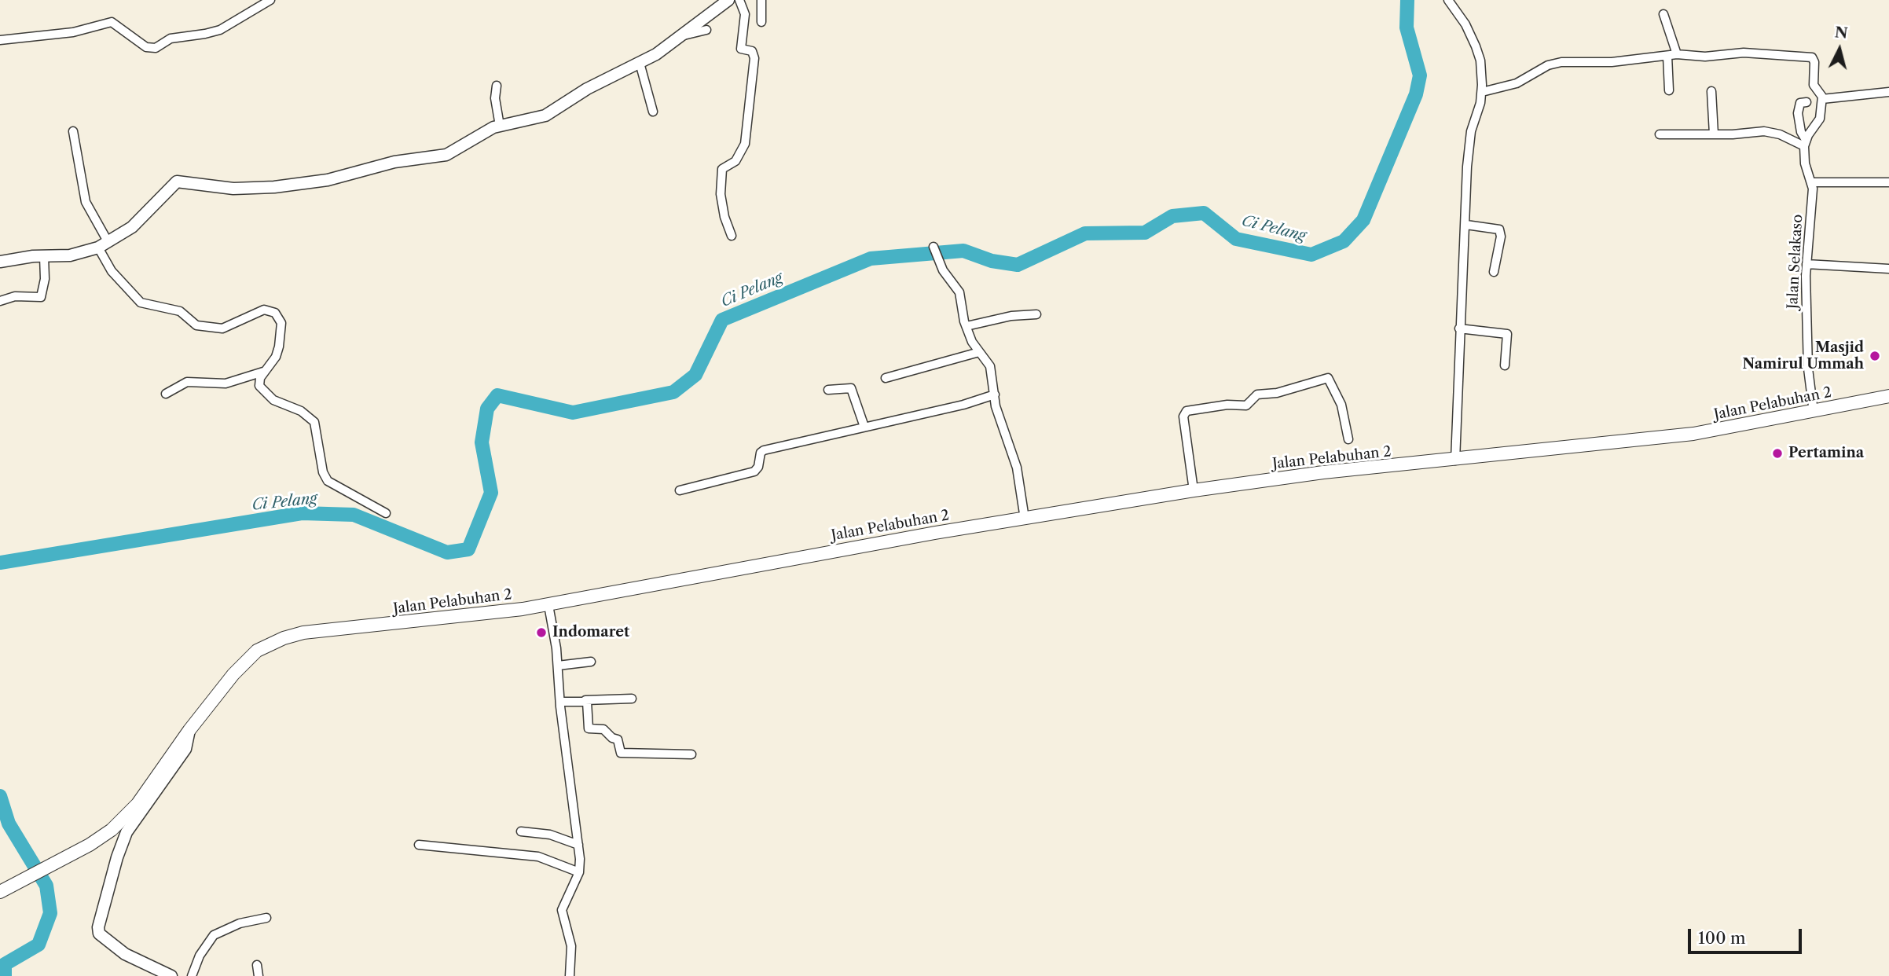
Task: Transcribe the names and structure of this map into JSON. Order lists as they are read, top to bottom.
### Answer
{
  "streets": {
    "main road": ["Jalan Pelabuhan 2"],
    "street": ["Jalan Selakaso"]
  },
  "crossings": [
    ["Jalan Selakaso", "Jalan Pelabuhan 2"]
  ],
  "water": ["Ci Pelang"],
  "places": ["Masjid Namirul Ummah", "Pertamina", "Indomaret"],
  "scale_bar": "100 m",
  "north": "top"
}
